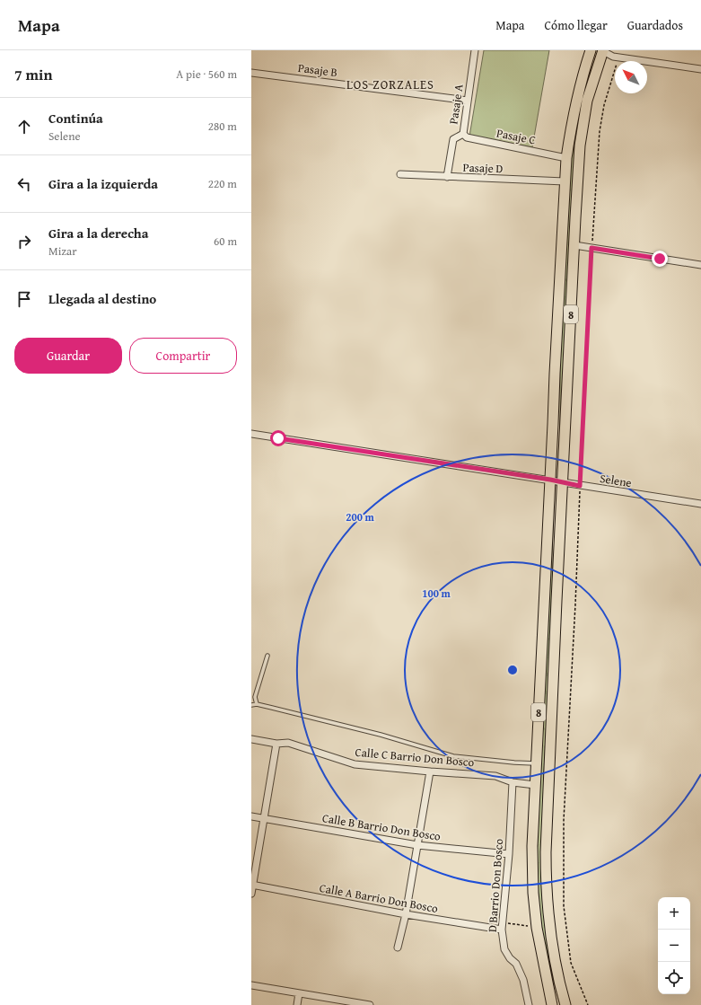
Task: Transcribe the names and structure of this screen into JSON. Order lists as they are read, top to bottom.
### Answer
{
  "streets": {
    "highway": ["8"],
    "street": [
      "Pasaje B",
      "Pasaje A",
      "Pasaje C",
      "Pasaje D",
      "Selene",
      "Calle C Barrio Don Bosco",
      "Calle B Barrio Don Bosco",
      "D Barrio Don Bosco",
      "Calle A Barrio Don Bosco"
    ]
  },
  "crossings": [
    ["Pasaje B", "Pasaje A"],
    ["Pasaje A", "Pasaje C"],
    ["Pasaje A", "Pasaje D"],
    ["Pasaje C", "8"],
    ["Pasaje D", "8"],
    ["8", "Selene"],
    ["8", "Calle C Barrio Don Bosco"],
    ["Calle C Barrio Don Bosco", "D Barrio Don Bosco"],
    ["Calle B Barrio Don Bosco", "D Barrio Don Bosco"],
    ["D Barrio Don Bosco", "Calle A Barrio Don Bosco"]
  ],
  "districts": ["LOS ZORZALES"],
  "north": "top left",
  "page": {
    "header": "Mapa",
    "nav": ["Mapa", "Cómo llegar", "Guardados"],
    "heading": ["7 min", "A pie · 560 m"],
    "list": [
      ["Continúa", "Selene", "280 m"],
      ["Gira a la izquierda", "220 m"],
      ["Gira a la derecha", "Mizar", "60 m"],
      "Llegada al destino"
    ],
    "buttons": ["Guardar", "Compartir"],
    "map_buttons": ["+", "−"]
  },
  "rings": ["200 m", "100 m"]
}
